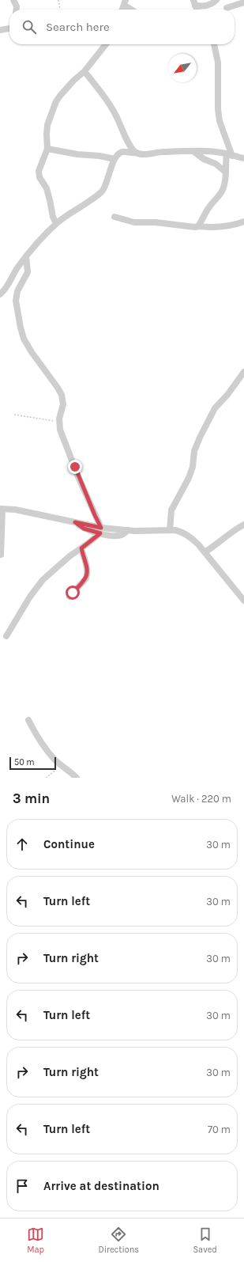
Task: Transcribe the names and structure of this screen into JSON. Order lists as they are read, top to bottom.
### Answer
{
  "scale_bar": "50 m",
  "north": "bottom left",
  "page": {
    "search": "Search here",
    "scale": "50 m",
    "heading": ["3 min", "Walk · 220 m"],
    "list": [
      ["Continue", "30 m"],
      ["Turn left", "30 m"],
      ["Turn right", "30 m"],
      ["Turn left", "30 m"],
      ["Turn right", "30 m"],
      ["Turn left", "70 m"],
      "Arrive at destination"
    ],
    "nav": ["Map", "Directions", "Saved"]
  }
}
